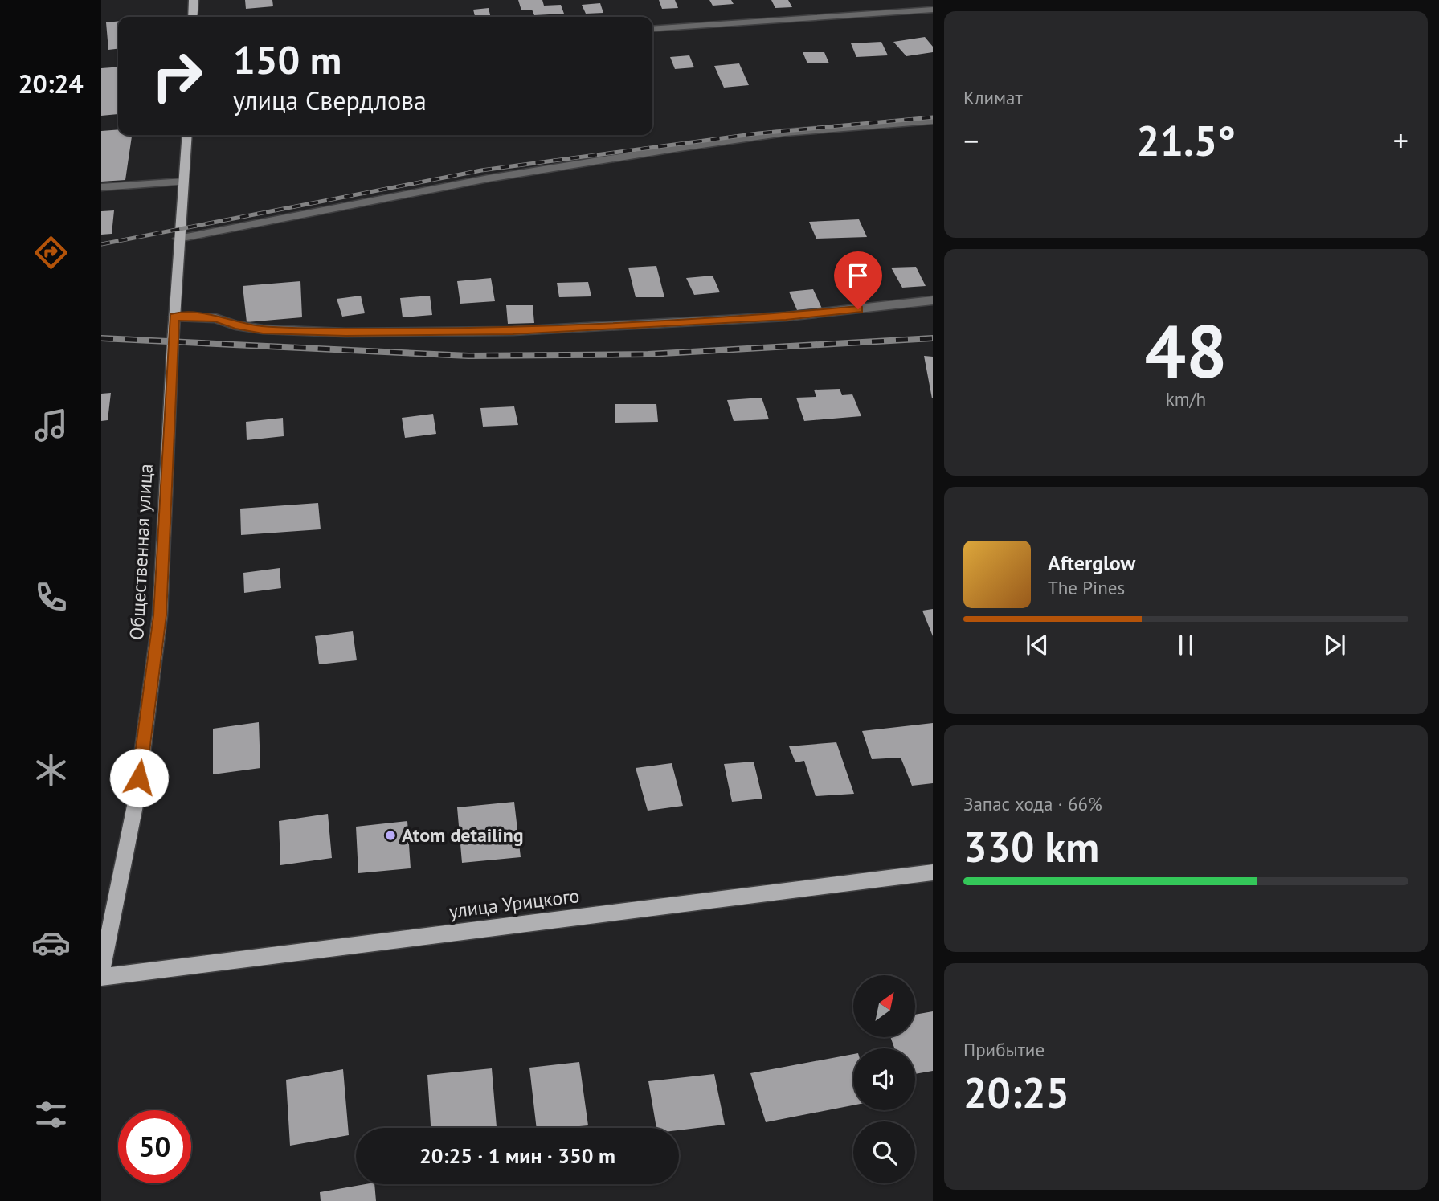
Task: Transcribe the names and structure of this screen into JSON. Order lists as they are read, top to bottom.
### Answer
{
  "streets": {
    "main road": ["Общественная улица", "улица Урицкого"]
  },
  "places": ["Atom detailing"],
  "north": "top right",
  "page": {
    "tabs": "20:24",
    "tile": [
      "Климат",
      ["48", "km/h"],
      ["Запас хода · 66%", "330 km"],
      ["Прибытие", "20:25"]
    ],
    "turn": ["150 m", "улица Свердлова"],
    "heat": ["−", "21.5°", "+"],
    "song": ["Afterglow", "The Pines"],
    "limit": "50",
    "trip": "20:25 · 1 мин · 350 m"
  }
}
